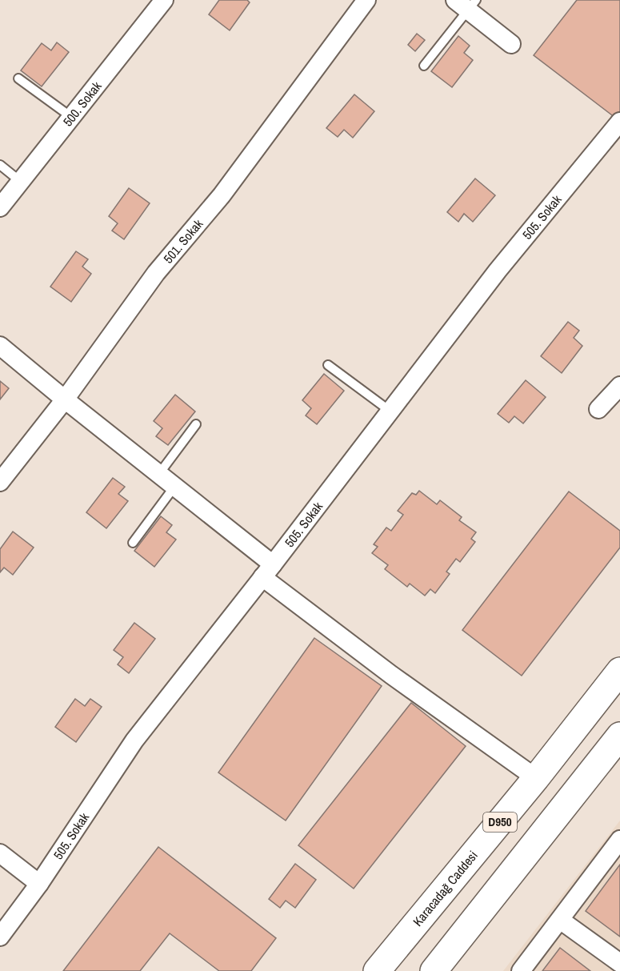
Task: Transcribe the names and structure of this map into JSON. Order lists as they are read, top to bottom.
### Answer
{
  "streets": {
    "highway": ["D950", "Karacadağ Caddesi"],
    "street": ["500. Sokak", "505. Sokak", "501. Sokak"]
  }
}
